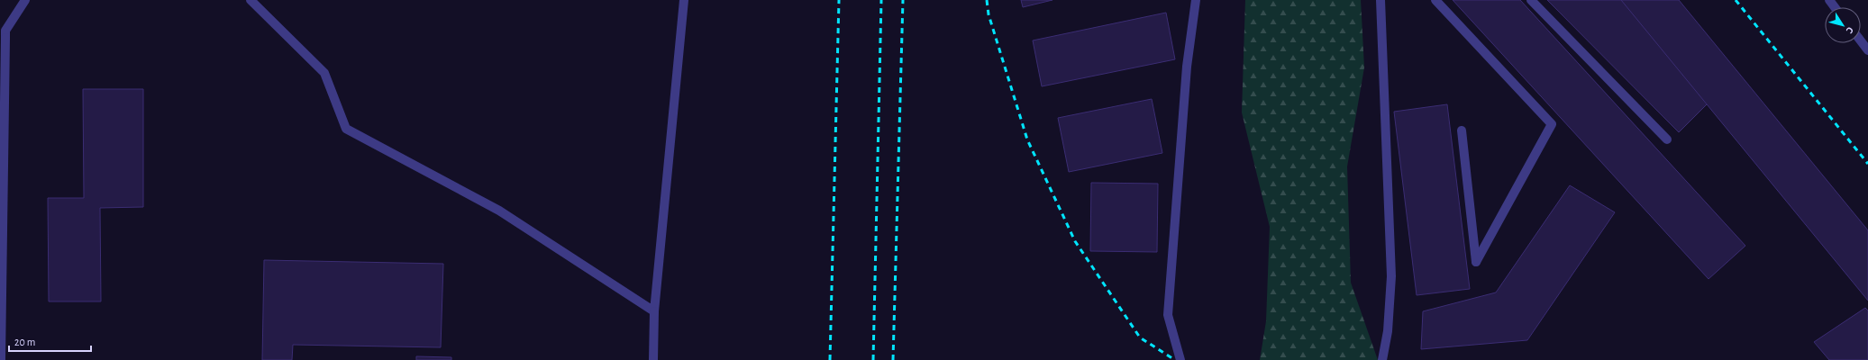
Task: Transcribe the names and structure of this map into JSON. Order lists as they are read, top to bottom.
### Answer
{
  "scale_bar": "20 m",
  "north": "bottom right"
}
